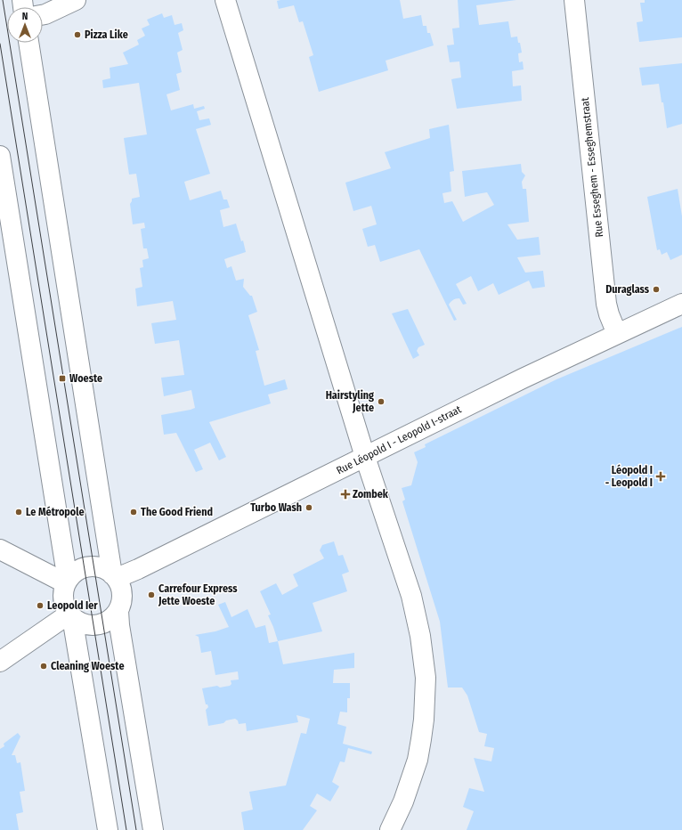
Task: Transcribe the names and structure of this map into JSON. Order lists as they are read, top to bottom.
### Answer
{
  "streets": {
    "street": ["Rue Esseghem - Esseghemstraat", "Rue Léopold I - Leopold I-straat"]
  },
  "crossings": [
    ["Rue Esseghem - Esseghemstraat", "Rue Léopold I - Leopold I-straat"]
  ],
  "places": {
    "other": [
      "Pizza Like",
      "Duraglass",
      "Hairstyling Jette",
      "Turbo Wash",
      "Le Métropole",
      "The Good Friend",
      "Carrefour Express Jette Woeste",
      "Leopold Ier",
      "Cleaning Woeste"
    ],
    "transit": ["Woeste"],
    "health": ["Léopold I - Leopold I", "Zombek"]
  },
  "north": "top"
}
